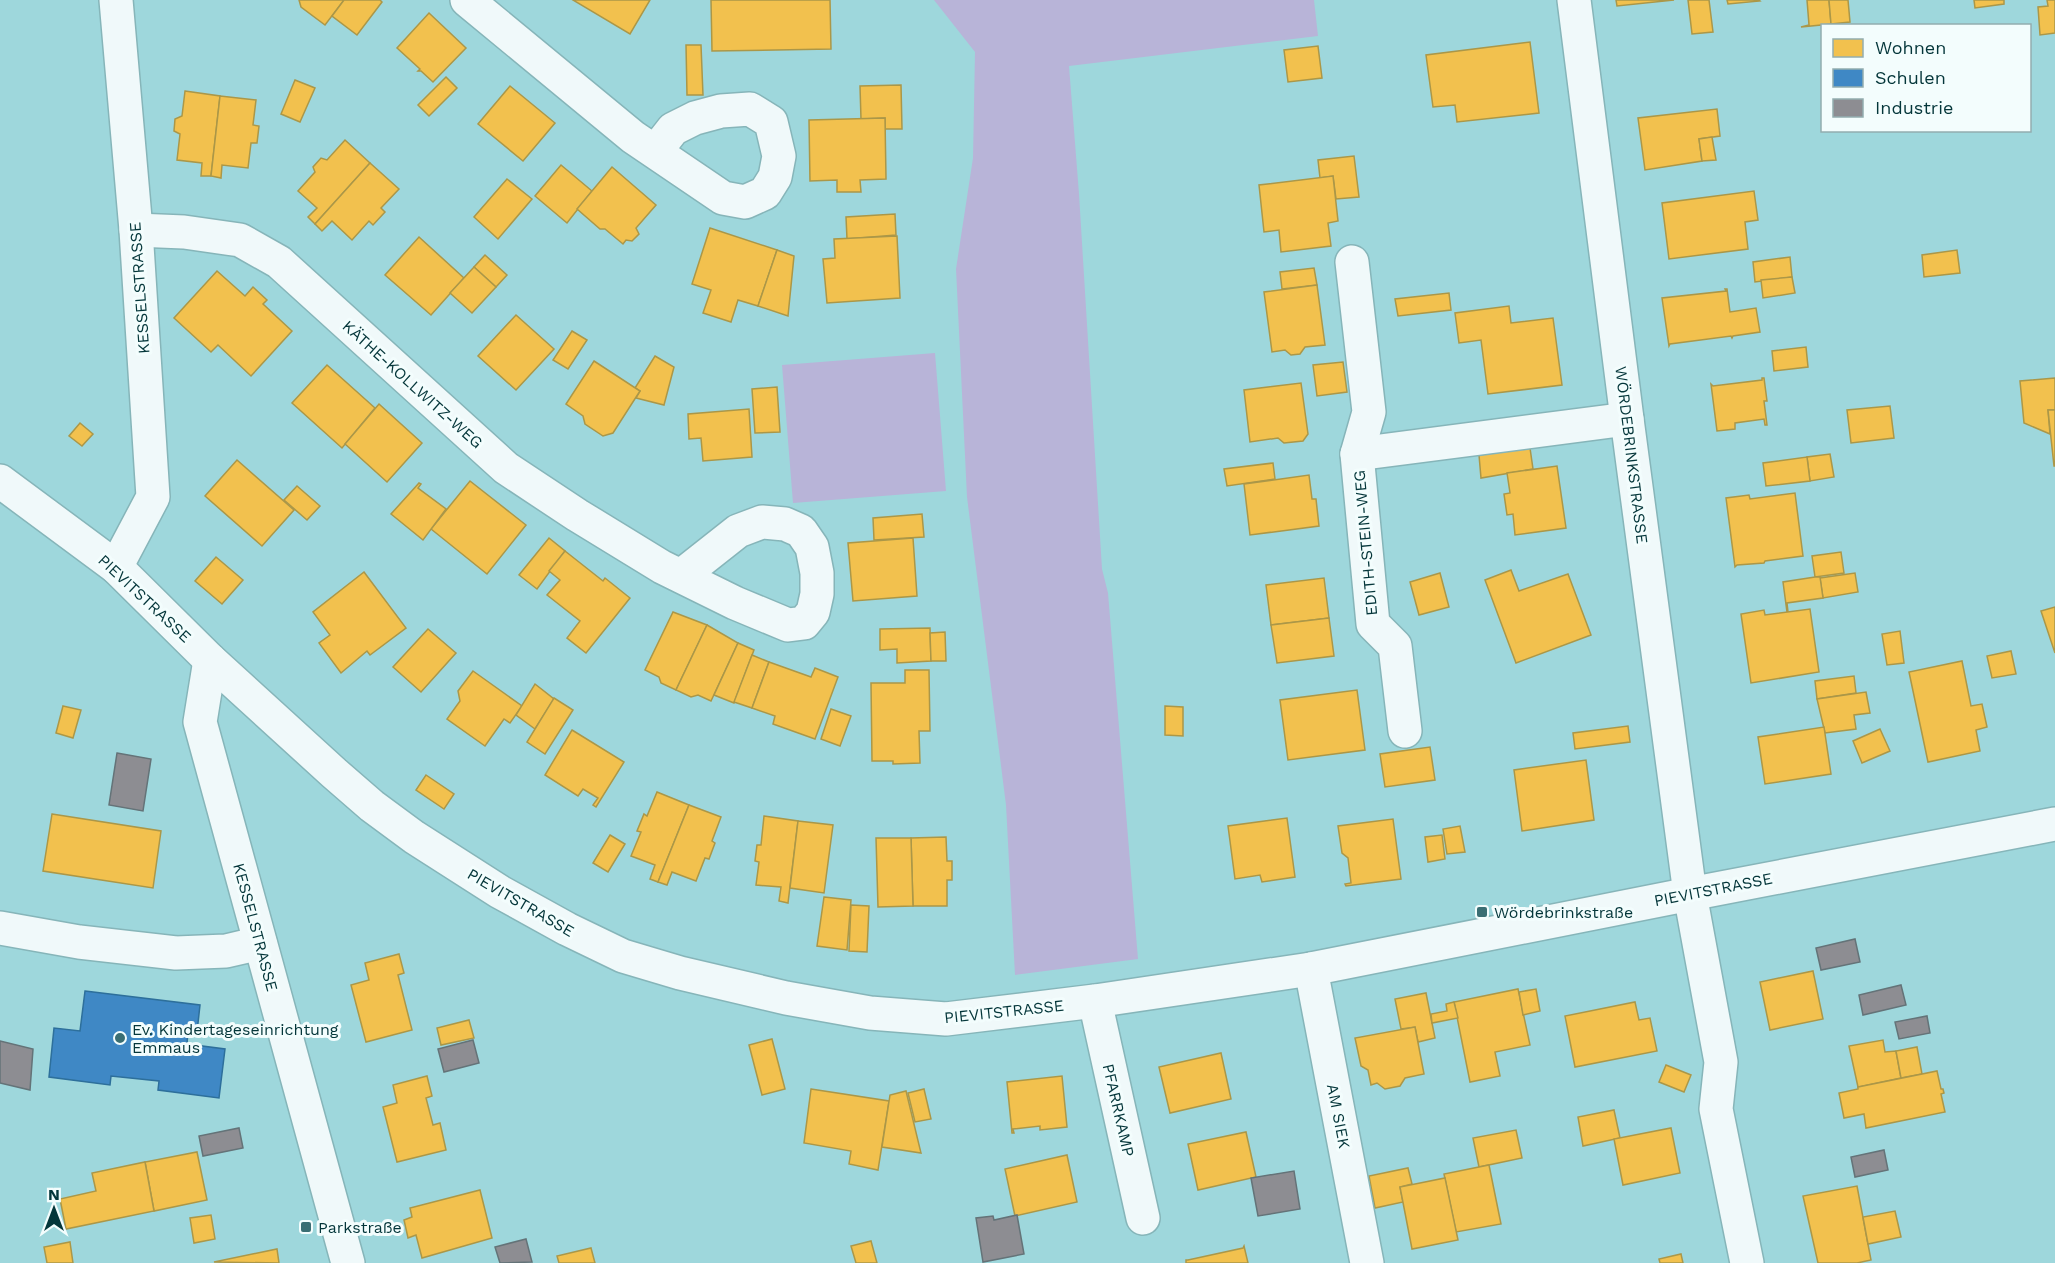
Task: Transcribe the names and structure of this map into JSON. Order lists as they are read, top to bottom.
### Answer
{
  "streets": {
    "street": [
      "KESSELSTRASSE",
      "KÄTHE-KOLLWITZ-WEG",
      "WÖRDEBRINKSTRASSE",
      "EDITH-STEIN-WEG",
      "PIEVITSTRASSE",
      "PFARRKAMP",
      "AM SIEK"
    ]
  },
  "crossings": [
    ["KESSELSTRASSE", "KÄTHE-KOLLWITZ-WEG"],
    ["KESSELSTRASSE", "PIEVITSTRASSE"],
    ["WÖRDEBRINKSTRASSE", "EDITH-STEIN-WEG"],
    ["WÖRDEBRINKSTRASSE", "PIEVITSTRASSE"],
    ["PIEVITSTRASSE", "PFARRKAMP"],
    ["PIEVITSTRASSE", "AM SIEK"]
  ],
  "places": {
    "transit": ["Wördebrinkstraße", "Parkstraße"],
    "other": ["Ev. Kindertageseinrichtung Emmaus"]
  },
  "legend": ["Wohnen", "Schulen", "Industrie"],
  "north": "top"
}
